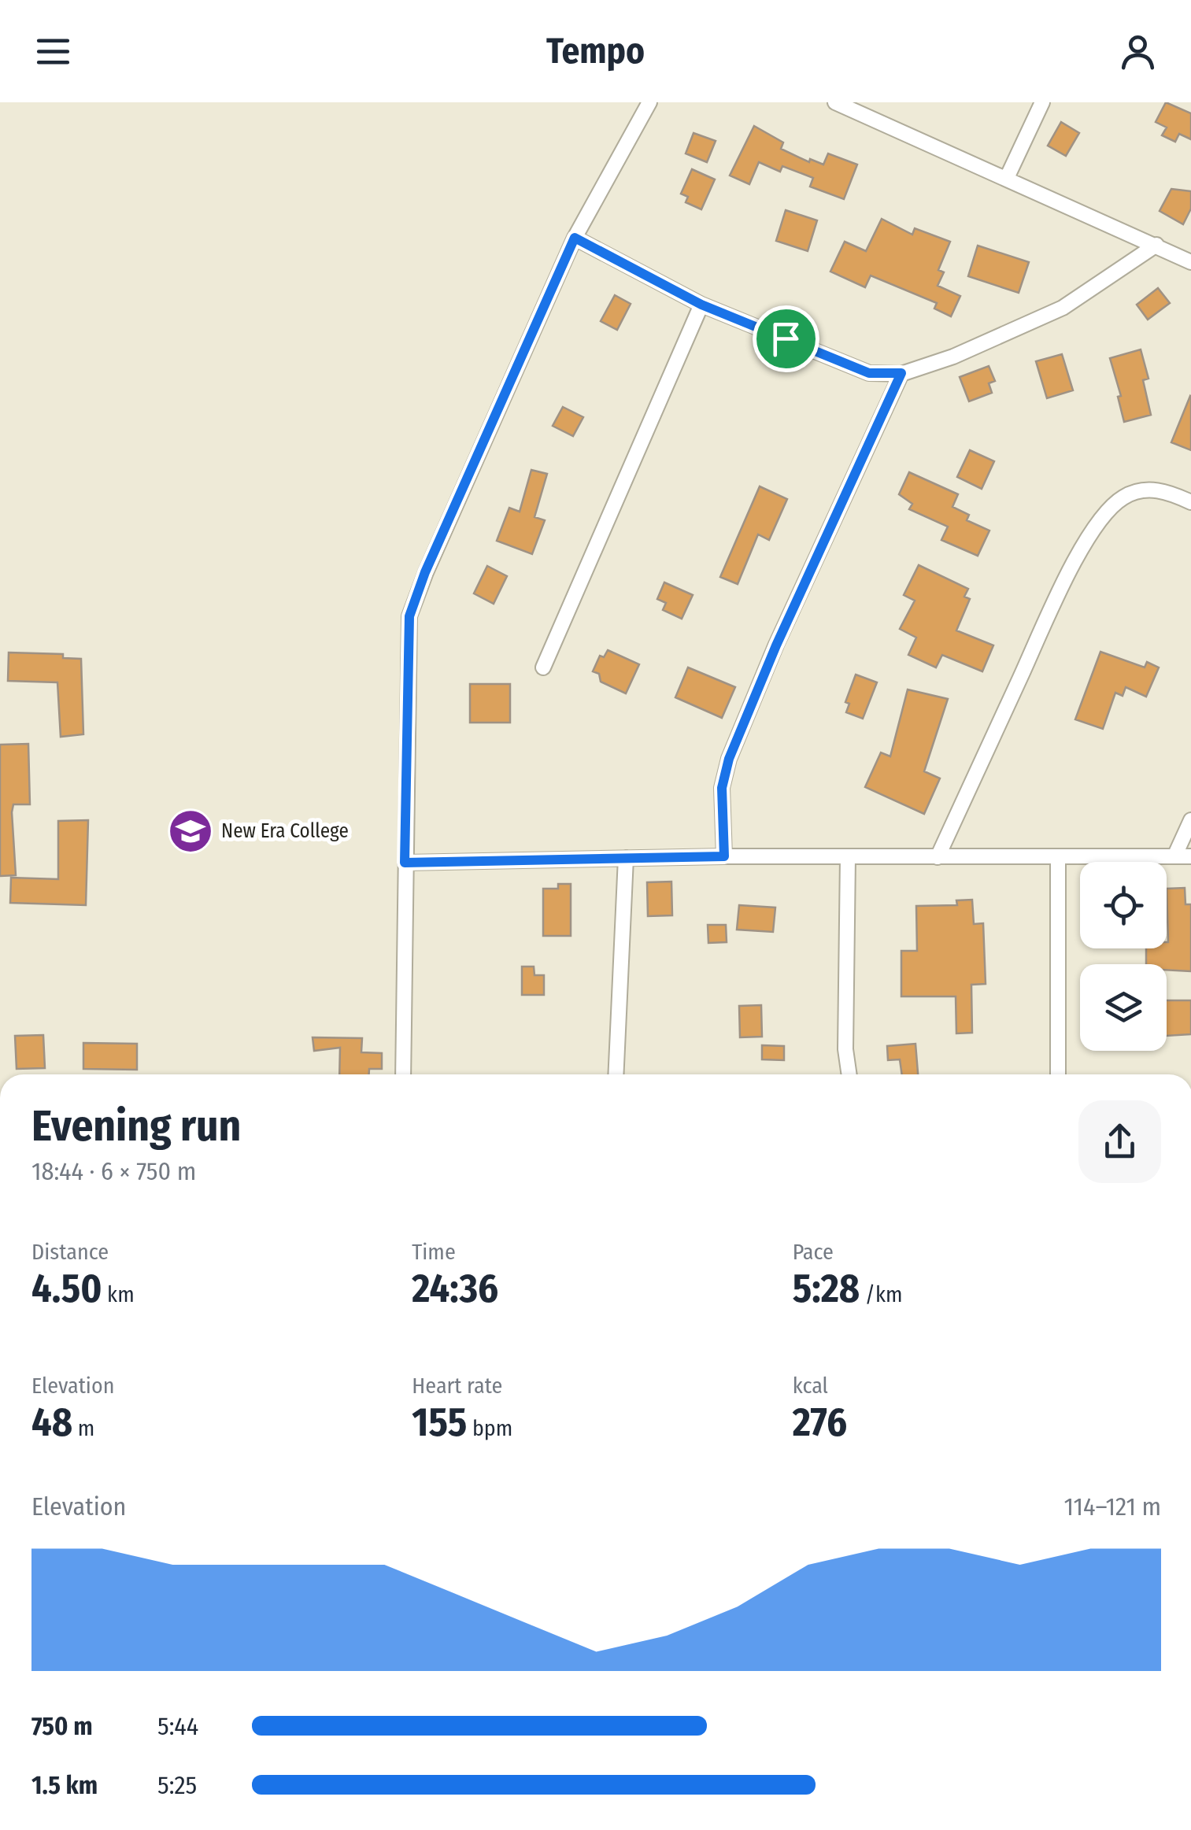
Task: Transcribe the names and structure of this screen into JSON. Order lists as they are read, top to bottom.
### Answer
{
  "places": {
    "school or university": ["New Era College"]
  },
  "page": {
    "header": "Tempo",
    "heading": ["Evening run", "18:44 · 6 × 750 m"],
    "stats": [
      ["Distance", "4.50 km"],
      ["Time", "24:36"],
      ["Pace", "5:28 /km"],
      ["Elevation", "48 m"],
      ["Heart rate", "155 bpm"],
      ["kcal", "276"]
    ],
    "chart": ["Elevation", "114–121 m"],
    "list": [
      {
        "name": "750 m",
        "note": "5:44"
      },
      {
        "name": "1.5 km",
        "note": "5:25"
      }
    ]
  }
}
